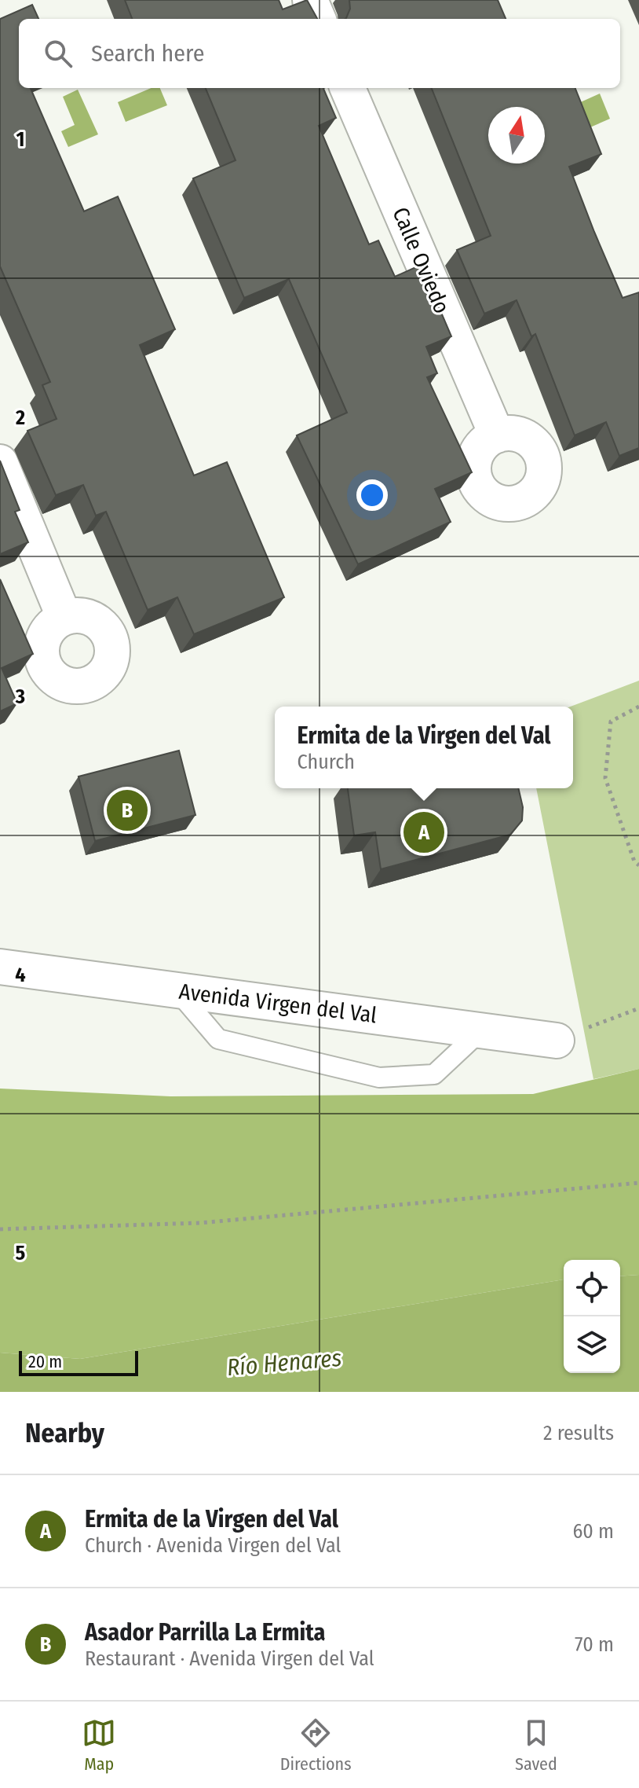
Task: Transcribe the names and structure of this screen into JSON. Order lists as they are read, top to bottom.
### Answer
{
  "streets": {
    "street": ["Calle Oviedo", "Avenida Virgen del Val"]
  },
  "water": ["Río Henares"],
  "scale_bar": "20 m",
  "north": "top",
  "page": {
    "search": "Search here",
    "popup": ["Ermita de la Virgen del Val", "Church"],
    "pins": ["B", "A"],
    "scale": "20 m",
    "heading": ["Nearby", "2 results"],
    "list": [
      {
        "mark": "A",
        "name": "Ermita de la Virgen del Val",
        "note": "Church · Avenida Virgen del Val",
        "value": "60 m"
      },
      {
        "mark": "B",
        "name": "Asador Parrilla La Ermita",
        "note": "Restaurant · Avenida Virgen del Val",
        "value": "70 m"
      }
    ],
    "nav": ["Map", "Directions", "Saved"]
  },
  "grid": {
    "rows": [
      "1",
      "2",
      "3",
      "4",
      "5"
    ]
  }
}
